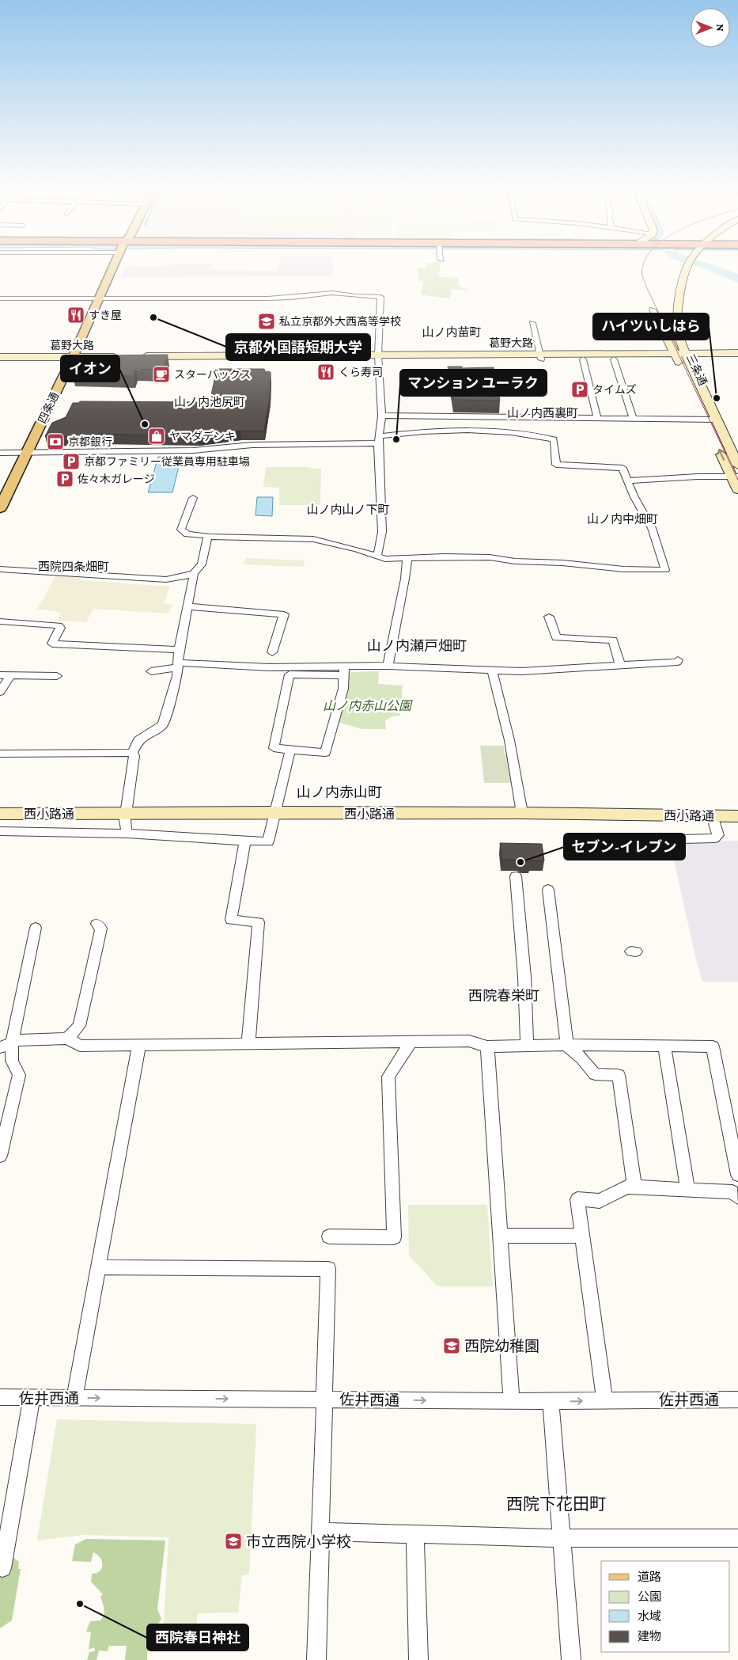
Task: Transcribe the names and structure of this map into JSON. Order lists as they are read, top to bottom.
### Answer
{
  "streets": {
    "main road": ["四条通"],
    "street": [
      "葛野大路",
      "三条通",
      "西小路通",
      "佐井西通"
    ]
  },
  "crossings": [
    ["葛野大路", "三条通"],
    ["葛野大路", "四条通"]
  ],
  "one_way": ["佐井西通"],
  "districts": [
    "山ノ内苗町",
    "山ノ内池尻町",
    "山ノ内西裏町",
    "山ノ内山ノ下町",
    "山ノ内中畑町",
    "西院四条畑町",
    "山ノ内瀬戸畑町",
    "山ノ内赤山町",
    "西院春栄町",
    "西院下花田町"
  ],
  "parks": ["山ノ内赤山公園"],
  "places": {
    "restaurant": ["すき屋", "くら寿司"],
    "other": [
      "京都外国語短期大学",
      "ハイツいしはら",
      "イオン",
      "マンション ユーラク",
      "セブン-イレブン",
      "西院春日神社"
    ],
    "school or university": ["私立京都外大西高等学校", "西院幼稚園", "市立西院小学校"],
    "cafe": ["スターバックス"],
    "parking": ["タイムズ", "京都ファミリー従業員専用駐車場", "佐々木ガレージ"],
    "shop": ["ヤマダデンキ"],
    "bank": ["京都銀行"]
  },
  "legend": [
    "道路",
    "公園",
    "水域",
    "建物"
  ],
  "north": "right"
}
